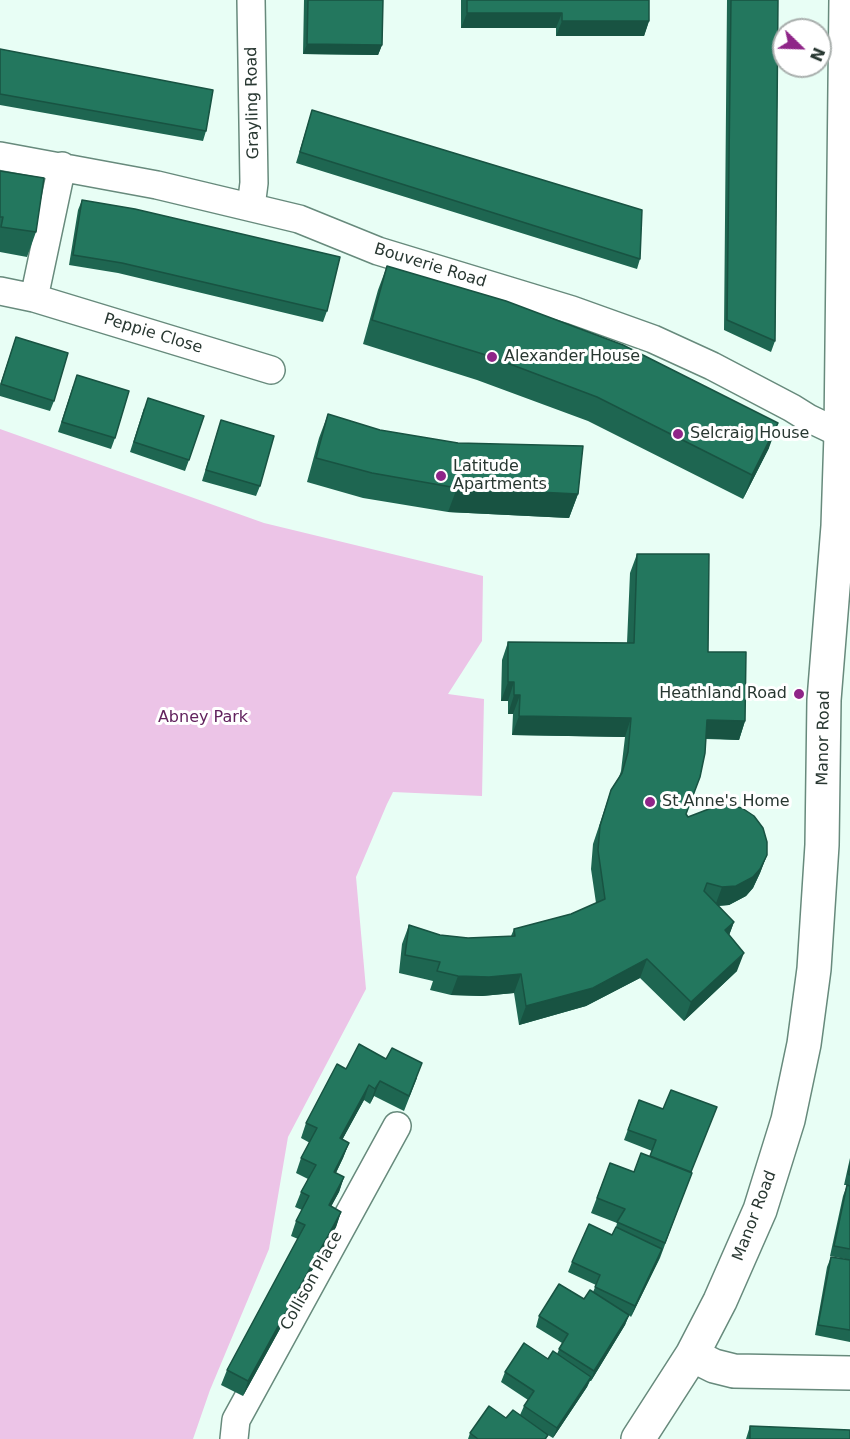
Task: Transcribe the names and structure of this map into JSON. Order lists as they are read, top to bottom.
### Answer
{
  "streets": {
    "main road": ["Manor Road"],
    "street": [
      "Grayling Road",
      "Bouverie Road",
      "Peppie Close",
      "Collison Place"
    ]
  },
  "crossings": [
    ["Grayling Road", "Bouverie Road"],
    ["Bouverie Road", "Manor Road"]
  ],
  "parks": ["Abney Park"],
  "places": [
    "Alexander House",
    "Selcraig House",
    "Latitude Apartments",
    "Heathland Road",
    "St Anne's Home"
  ],
  "north": "bottom right"
}
